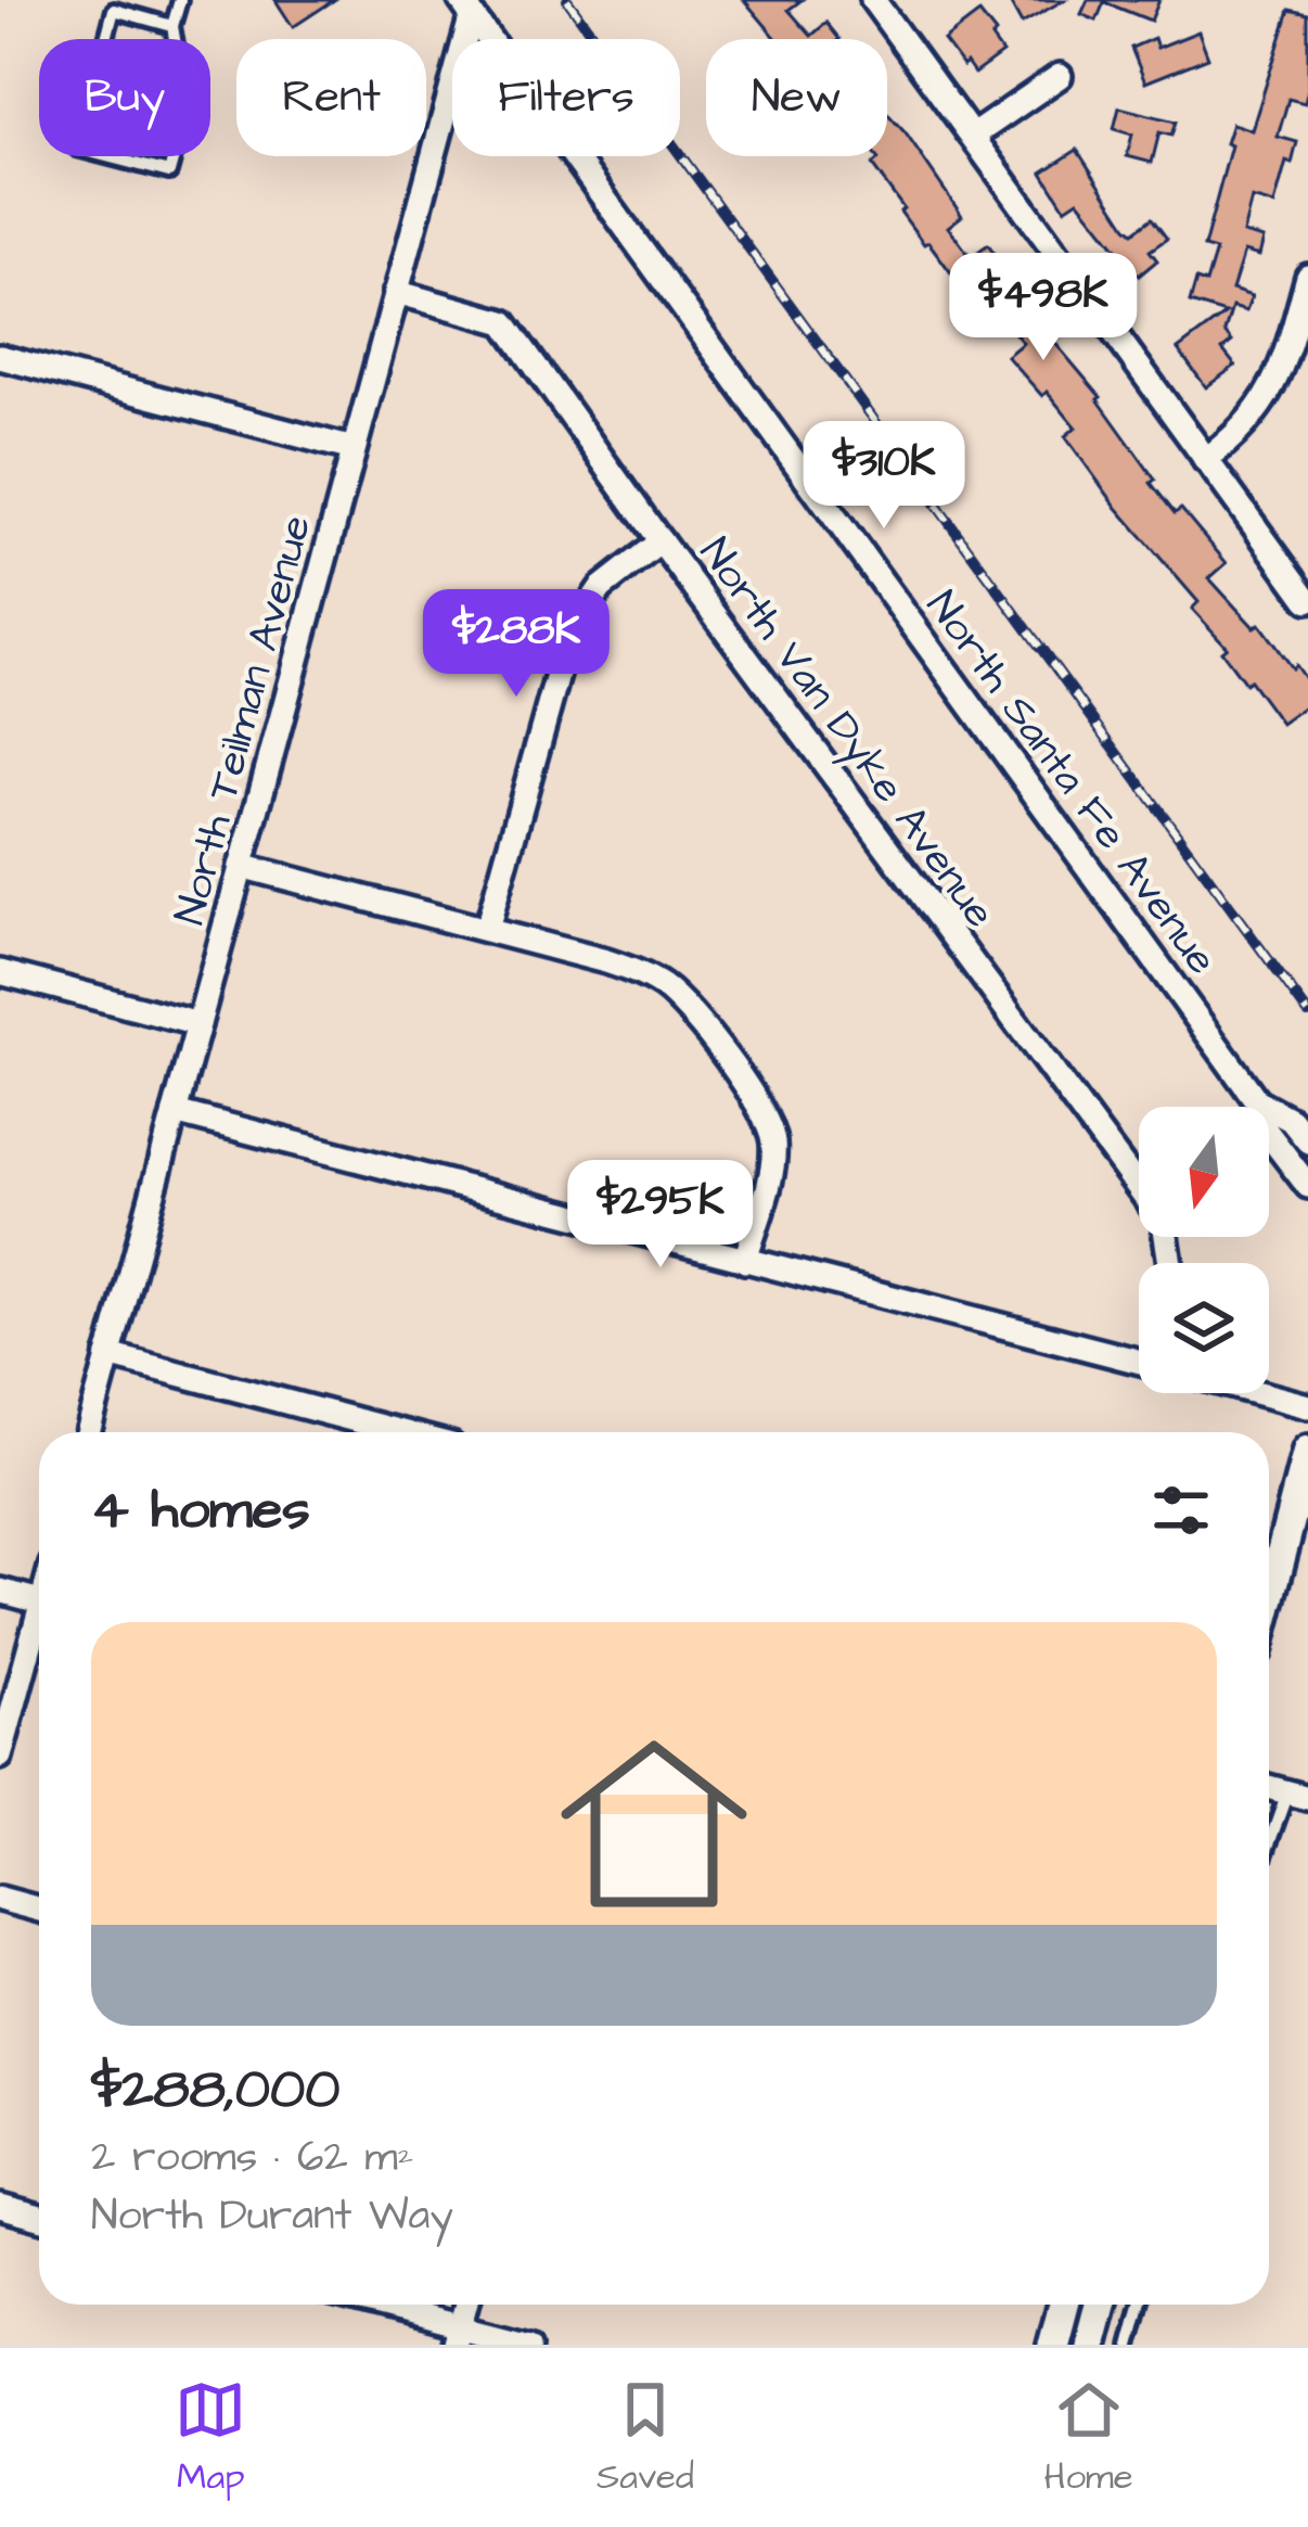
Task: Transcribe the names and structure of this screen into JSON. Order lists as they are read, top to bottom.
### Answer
{
  "streets": {
    "street": ["North Teilman Avenue", "North Van Dyke Avenue", "North Santa Fe Avenue"]
  },
  "crossings": [
    ["North Teilman Avenue", "North Van Dyke Avenue"],
    ["North Teilman Avenue", "North Santa Fe Avenue"]
  ],
  "north": "bottom",
  "page": {
    "chip": [
      "Buy",
      "Rent",
      "Filters",
      "New"
    ],
    "price": [
      "$498K",
      "$310K",
      "$288K",
      "$295K"
    ],
    "heading": "4 homes",
    "list": [
      {
        "name": "$288,000",
        "note": "2 rooms · 62 m² · North Durant Way"
      }
    ],
    "tabs": ["Map", "Saved", "Home"]
  }
}
